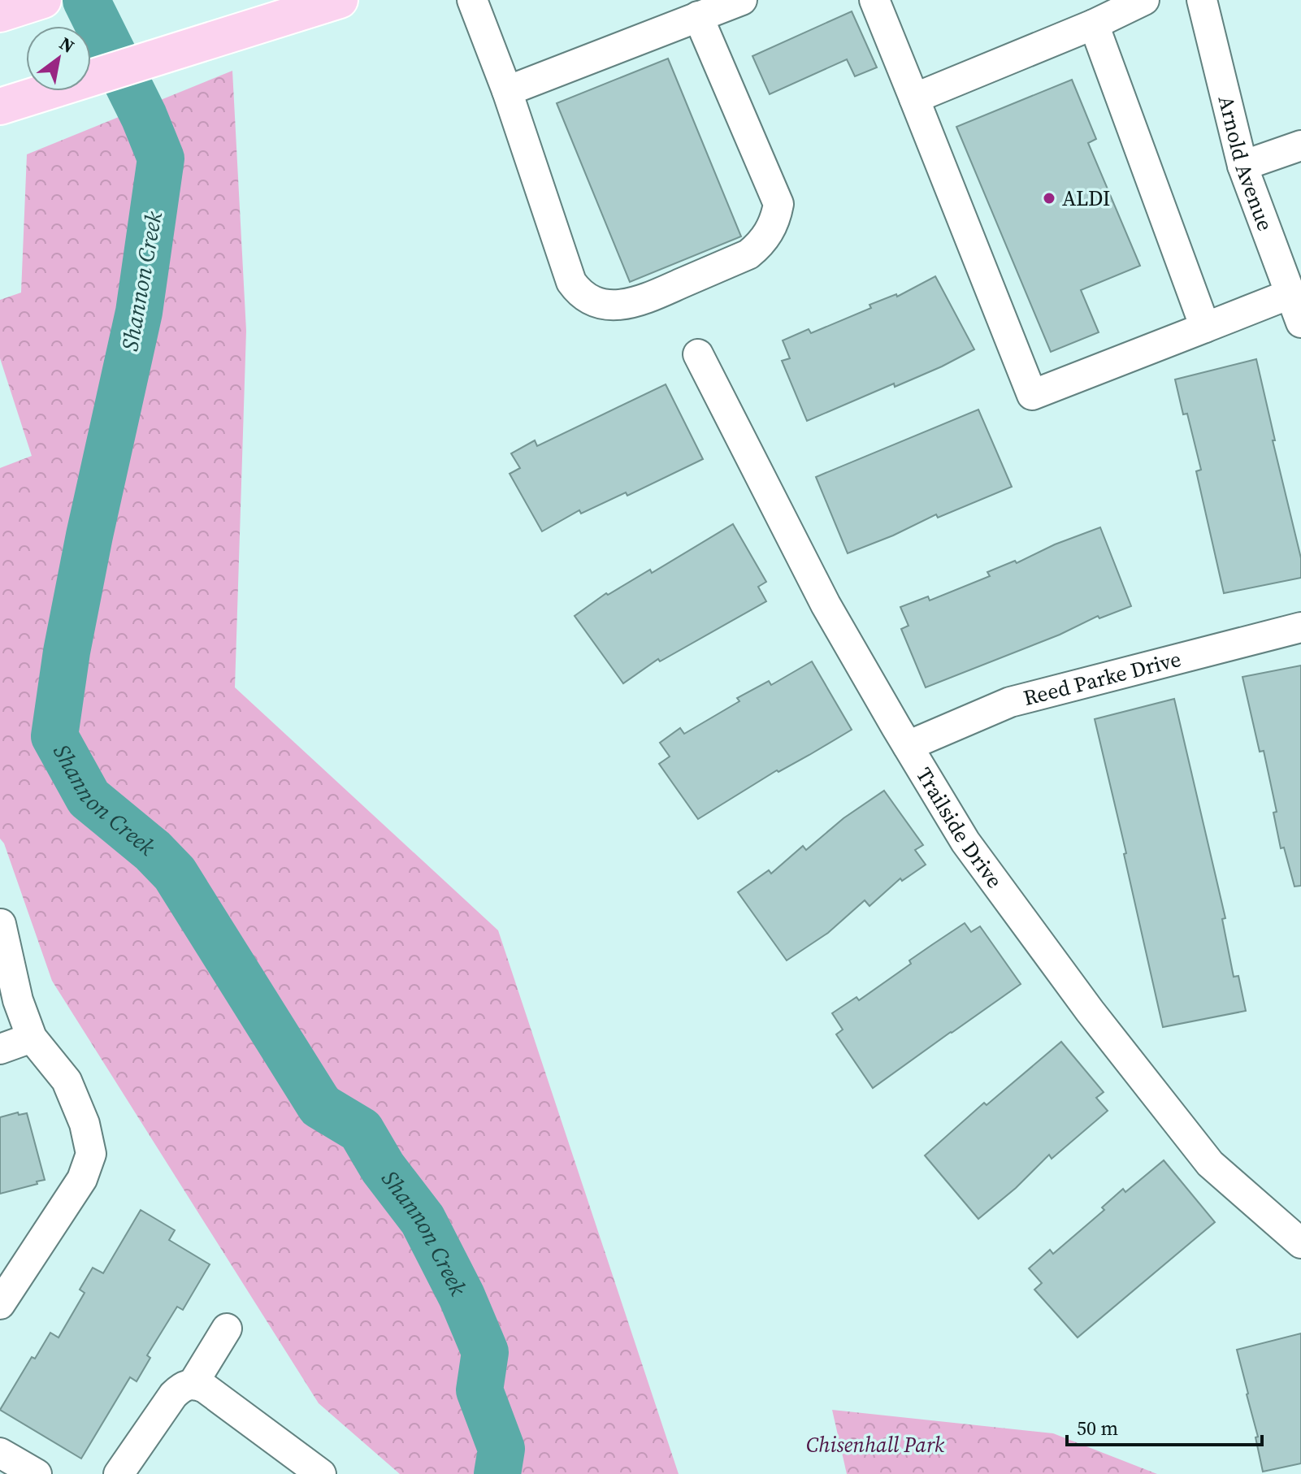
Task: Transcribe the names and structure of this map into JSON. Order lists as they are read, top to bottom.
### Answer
{
  "streets": {
    "street": ["Arnold Avenue", "Reed Parke Drive", "Trailside Drive"]
  },
  "crossings": [
    ["Reed Parke Drive", "Trailside Drive"]
  ],
  "water": ["Shannon Creek"],
  "parks": ["Chisenhall Park"],
  "places": ["ALDI"],
  "scale_bar": "50 m",
  "north": "top right"
}
